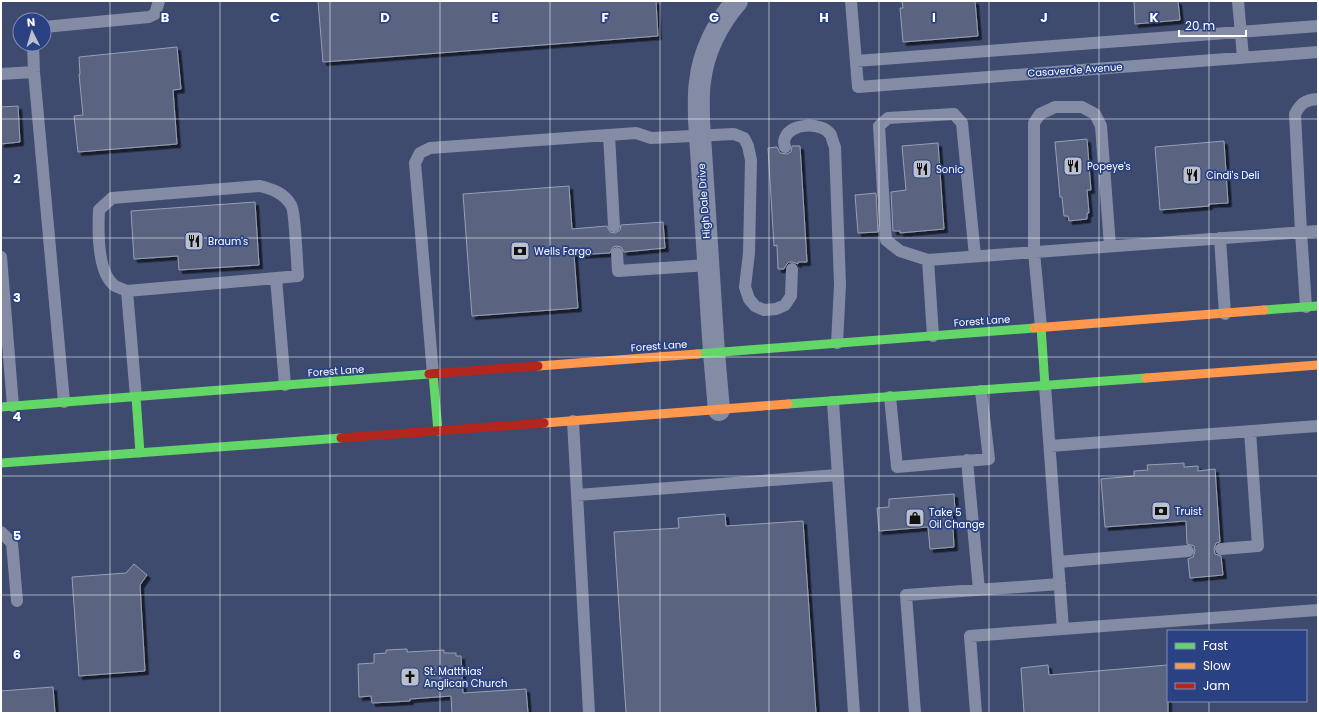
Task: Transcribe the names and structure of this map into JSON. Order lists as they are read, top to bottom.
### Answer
{
  "streets": {
    "main road": ["Forest Lane"],
    "street": ["High Dale Drive"],
    "lane": ["Casaverde Avenue"]
  },
  "crossings": [
    ["High Dale Drive", "Forest Lane"]
  ],
  "places": {
    "restaurant": [
      "Popeye's",
      "Sonic",
      "Cindi's Deli",
      "Braum's"
    ],
    "bank": ["Wells Fargo", "Truist"],
    "shop": ["Take 5 Oil Change"],
    "church": ["St. Matthias' Anglican Church"]
  },
  "legend": ["Fast", "Slow", "Jam"],
  "scale_bar": "20 m",
  "north": "top",
  "grid": {
    "columns": [
      "B",
      "C",
      "D",
      "E",
      "F",
      "G",
      "H",
      "I",
      "J",
      "K"
    ],
    "rows": [
      "2",
      "3",
      "4",
      "5",
      "6"
    ]
  }
}
